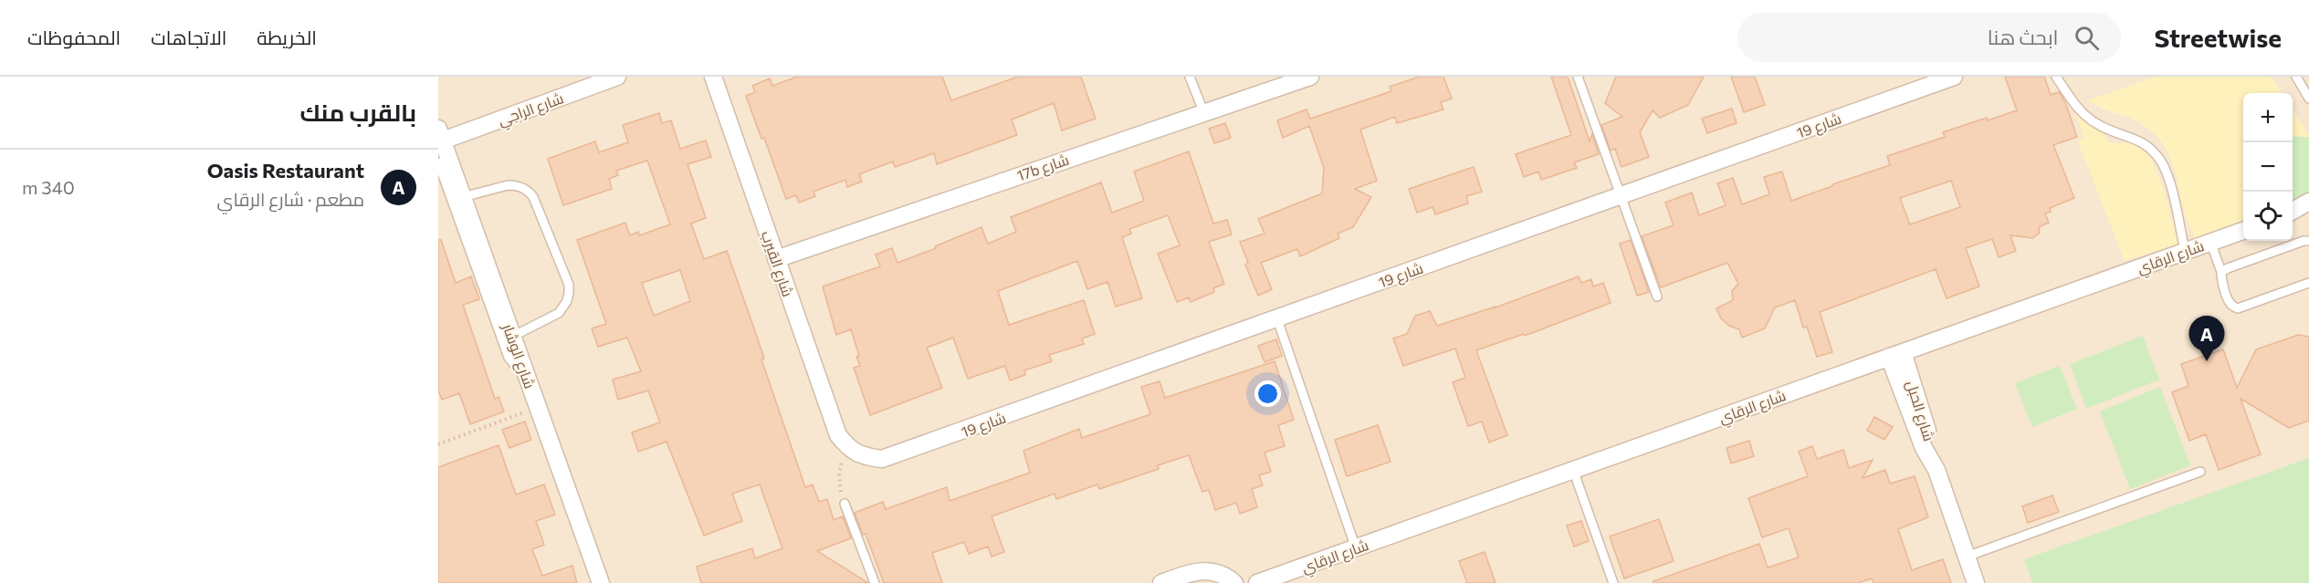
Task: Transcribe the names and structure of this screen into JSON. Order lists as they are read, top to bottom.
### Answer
{
  "streets": {
    "street": [
      "شارع الراجي",
      "شارع 19",
      "17b شارع",
      "شارع الرقاي",
      "شارع القيرب",
      "شارع الوشار",
      "شارع الحبل"
    ]
  },
  "crossings": [
    ["شارع الراجي", "شارع الوشار"],
    ["شارع 19", "شارع القيرب"],
    ["17b شارع", "شارع القيرب"],
    ["شارع الرقاي", "شارع الحبل"]
  ],
  "page": {
    "header": "Streetwise",
    "search": "ابحث هنا",
    "nav": ["الخريطة", "الاتجاهات", "المحفوظات"],
    "heading": "بالقرب منك",
    "map_buttons": ["+", "−"],
    "list": [
      {
        "mark": "A",
        "name": "Oasis Restaurant",
        "note": "مطعم · شارع الرقاي",
        "value": "340 m"
      }
    ],
    "pins": "A"
  }
}
